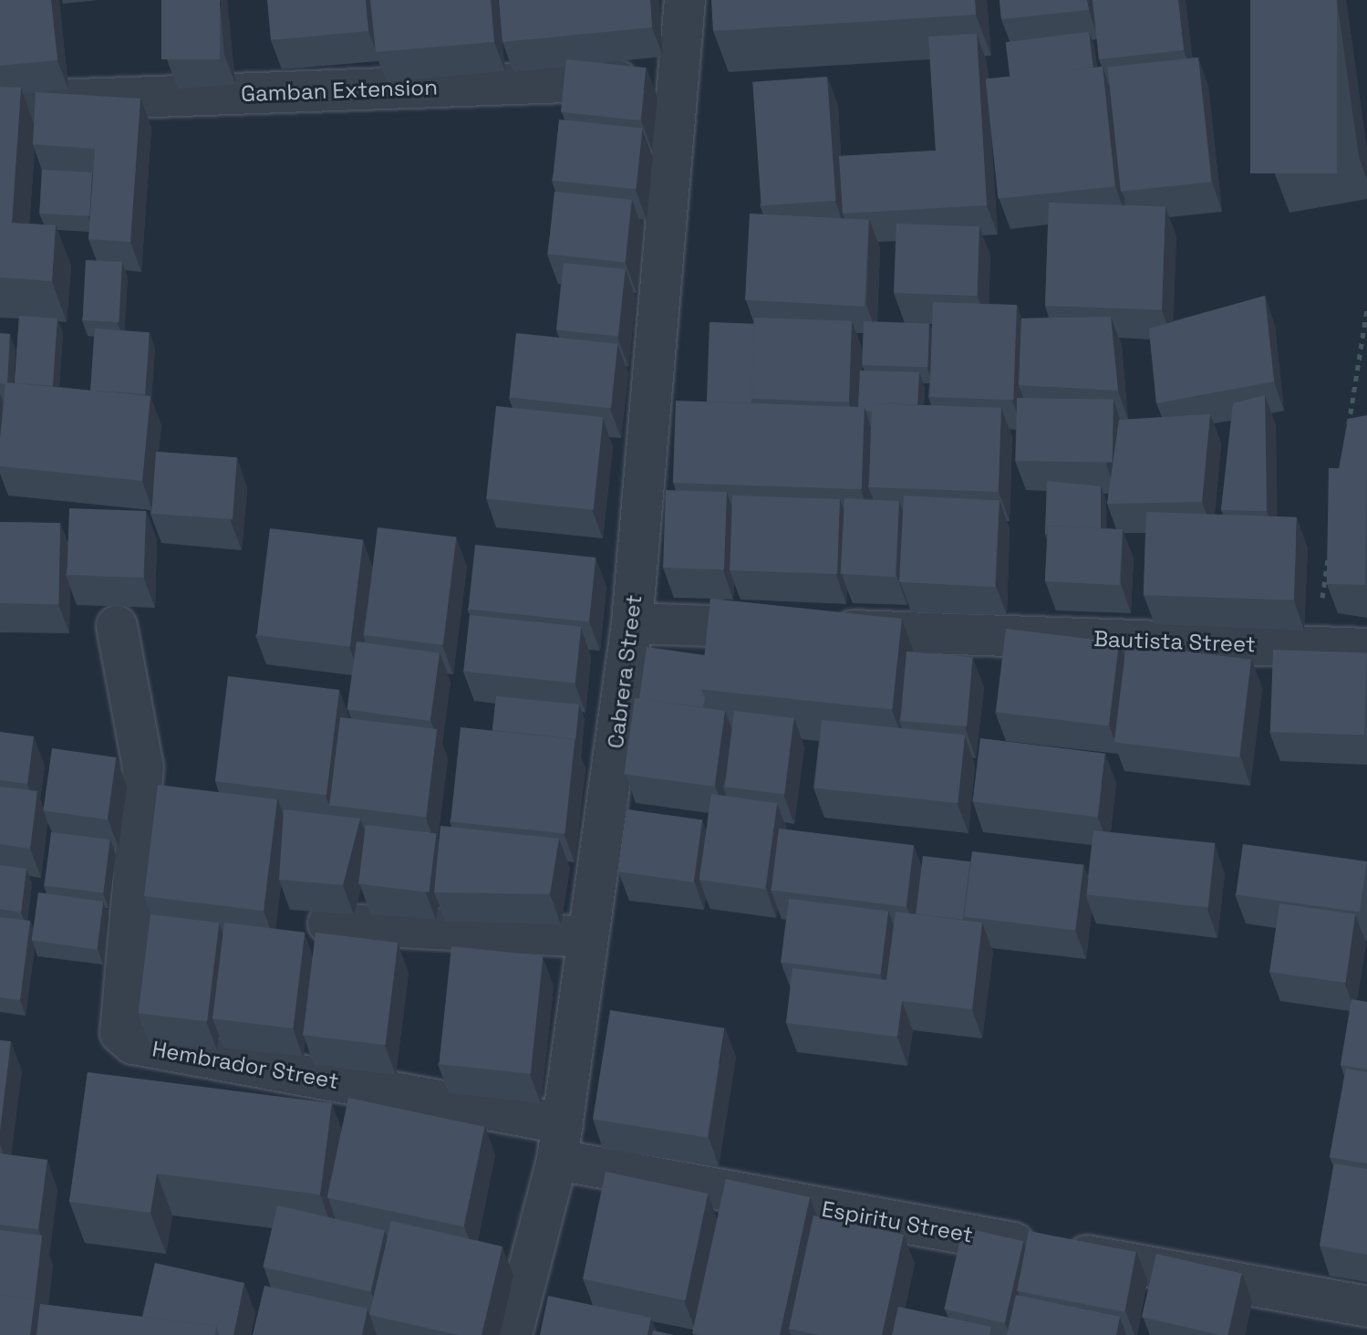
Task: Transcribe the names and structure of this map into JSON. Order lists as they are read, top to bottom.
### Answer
{
  "streets": {
    "street": [
      "Gamban Extension",
      "Bautista Street",
      "Cabrera Street",
      "Hembrador Street",
      "Espiritu Street"
    ]
  },
  "crossings": [
    ["Gamban Extension", "Cabrera Street"],
    ["Bautista Street", "Cabrera Street"],
    ["Cabrera Street", "Hembrador Street"],
    ["Cabrera Street", "Espiritu Street"],
    ["Hembrador Street", "Espiritu Street"]
  ]
}
